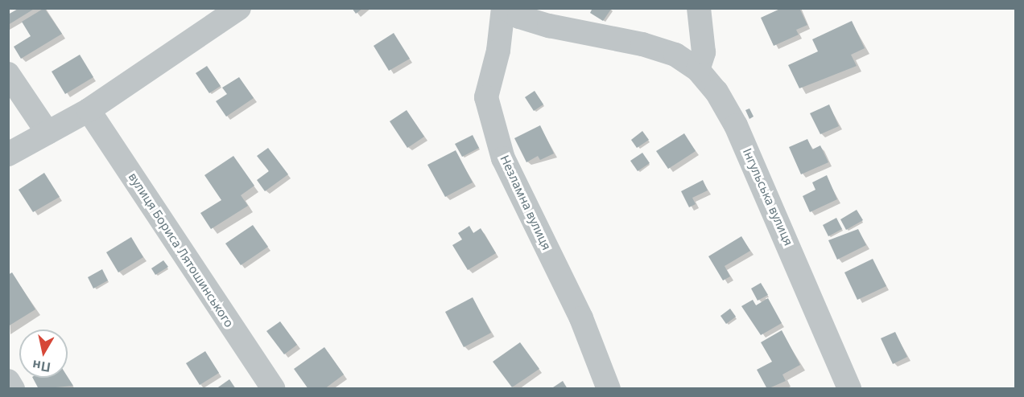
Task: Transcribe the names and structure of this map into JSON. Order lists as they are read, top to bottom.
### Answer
{
  "streets": {
    "street": ["Інгульська вулиця", "Незламна вулиця", "вулиця Бориса Лятошинського"]
  },
  "crossings": [
    ["Інгульська вулиця", "Незламна вулиця"]
  ],
  "north": "bottom"
}
